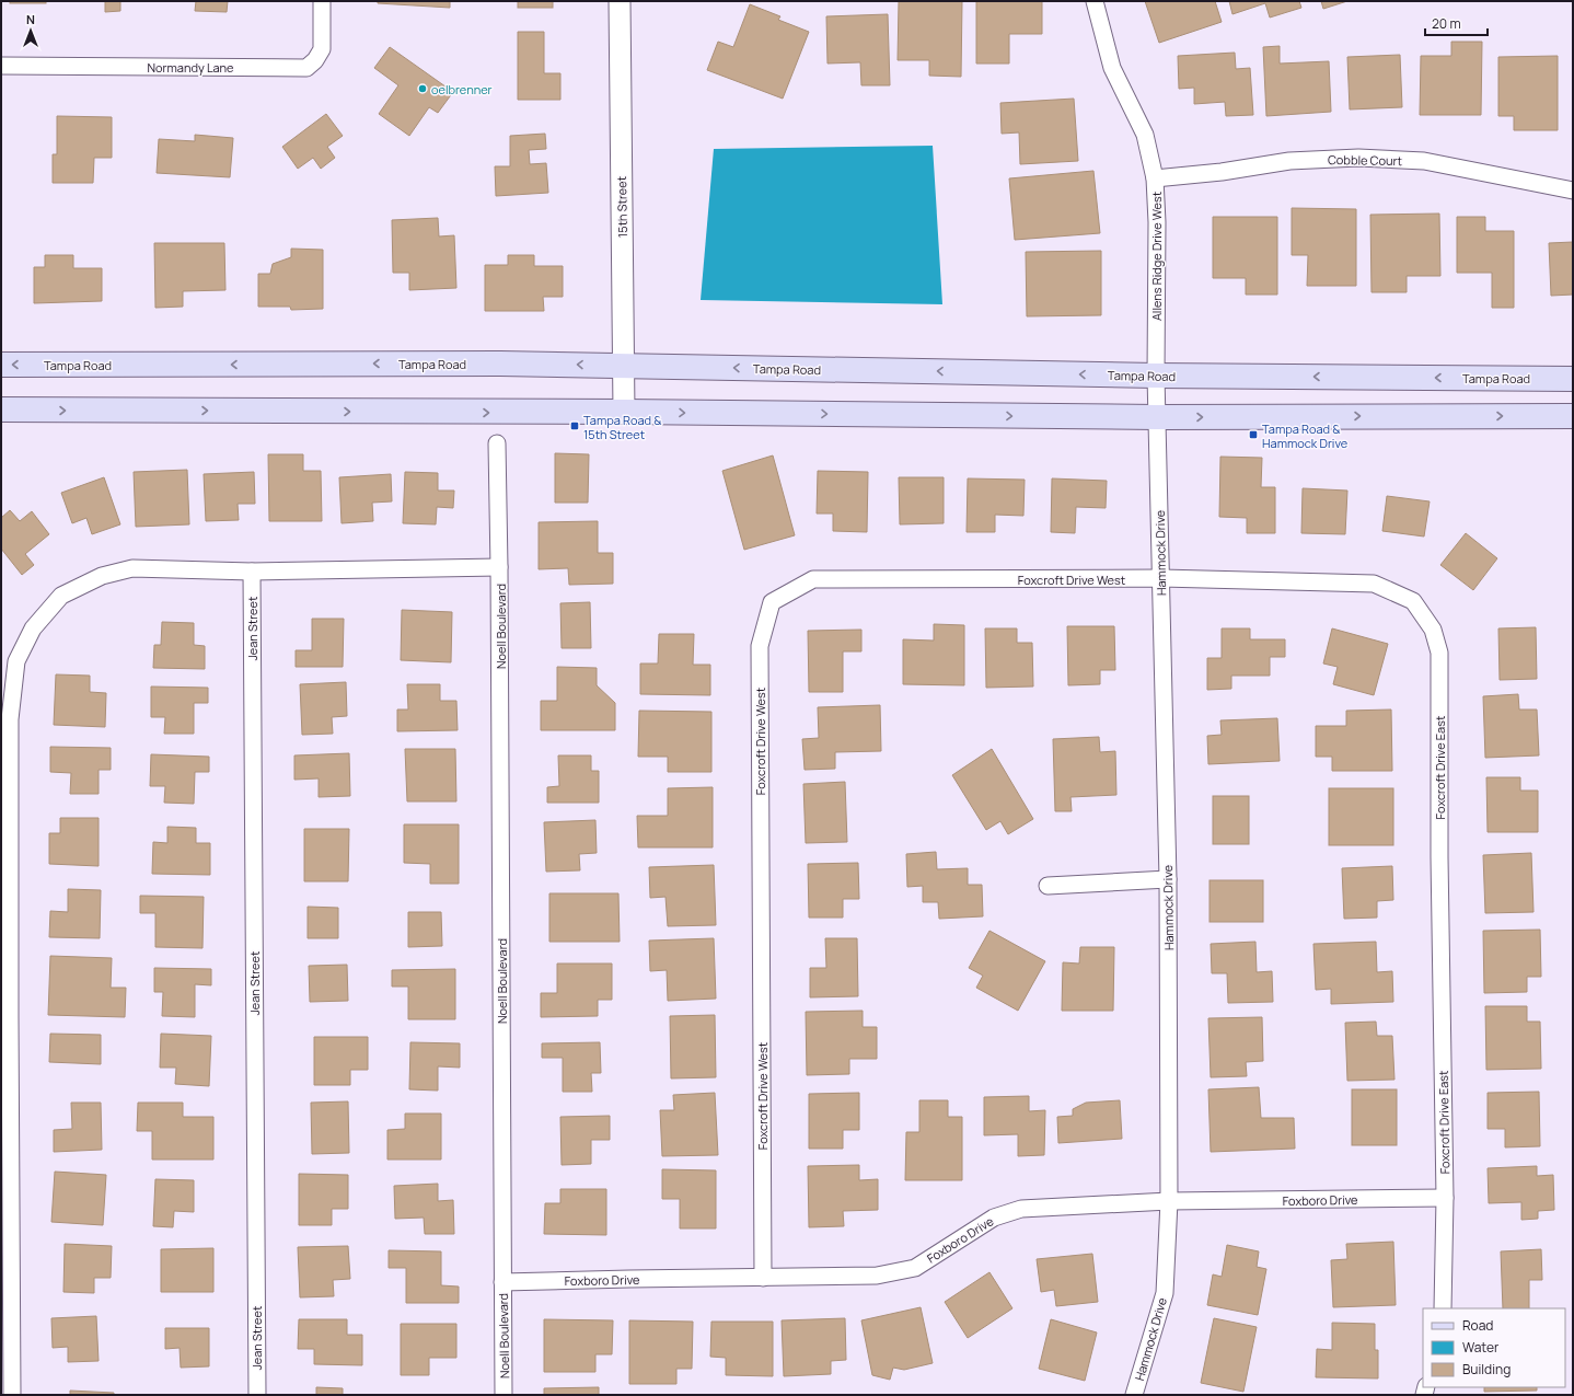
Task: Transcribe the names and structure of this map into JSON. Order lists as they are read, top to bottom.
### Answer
{
  "streets": {
    "main road": ["Tampa Road"],
    "street": [
      "Normandy Lane",
      "Cobble Court",
      "15th Street",
      "Allens Ridge Drive West",
      "Hammock Drive",
      "Foxcroft Drive West",
      "Noell Boulevard",
      "Jean Street",
      "Foxcroft Drive East",
      "Foxboro Drive"
    ]
  },
  "crossings": [
    ["Cobble Court", "Allens Ridge Drive West"],
    ["15th Street", "Tampa Road"],
    ["Allens Ridge Drive West", "Tampa Road"],
    ["Allens Ridge Drive West", "Hammock Drive"],
    ["Hammock Drive", "Foxcroft Drive West"],
    ["Hammock Drive", "Foxcroft Drive East"],
    ["Hammock Drive", "Foxboro Drive"],
    ["Foxcroft Drive West", "Foxcroft Drive East"],
    ["Foxcroft Drive West", "Foxboro Drive"],
    ["Noell Boulevard", "Jean Street"],
    ["Noell Boulevard", "Foxboro Drive"],
    ["Foxcroft Drive East", "Foxboro Drive"]
  ],
  "places": {
    "other": ["oelbrenner"],
    "transit": ["Tampa Road & 15th Street", "Tampa Road & Hammock Drive"]
  },
  "legend": ["Road", "Water", "Building"],
  "scale_bar": "20 m",
  "north": "top"
}
